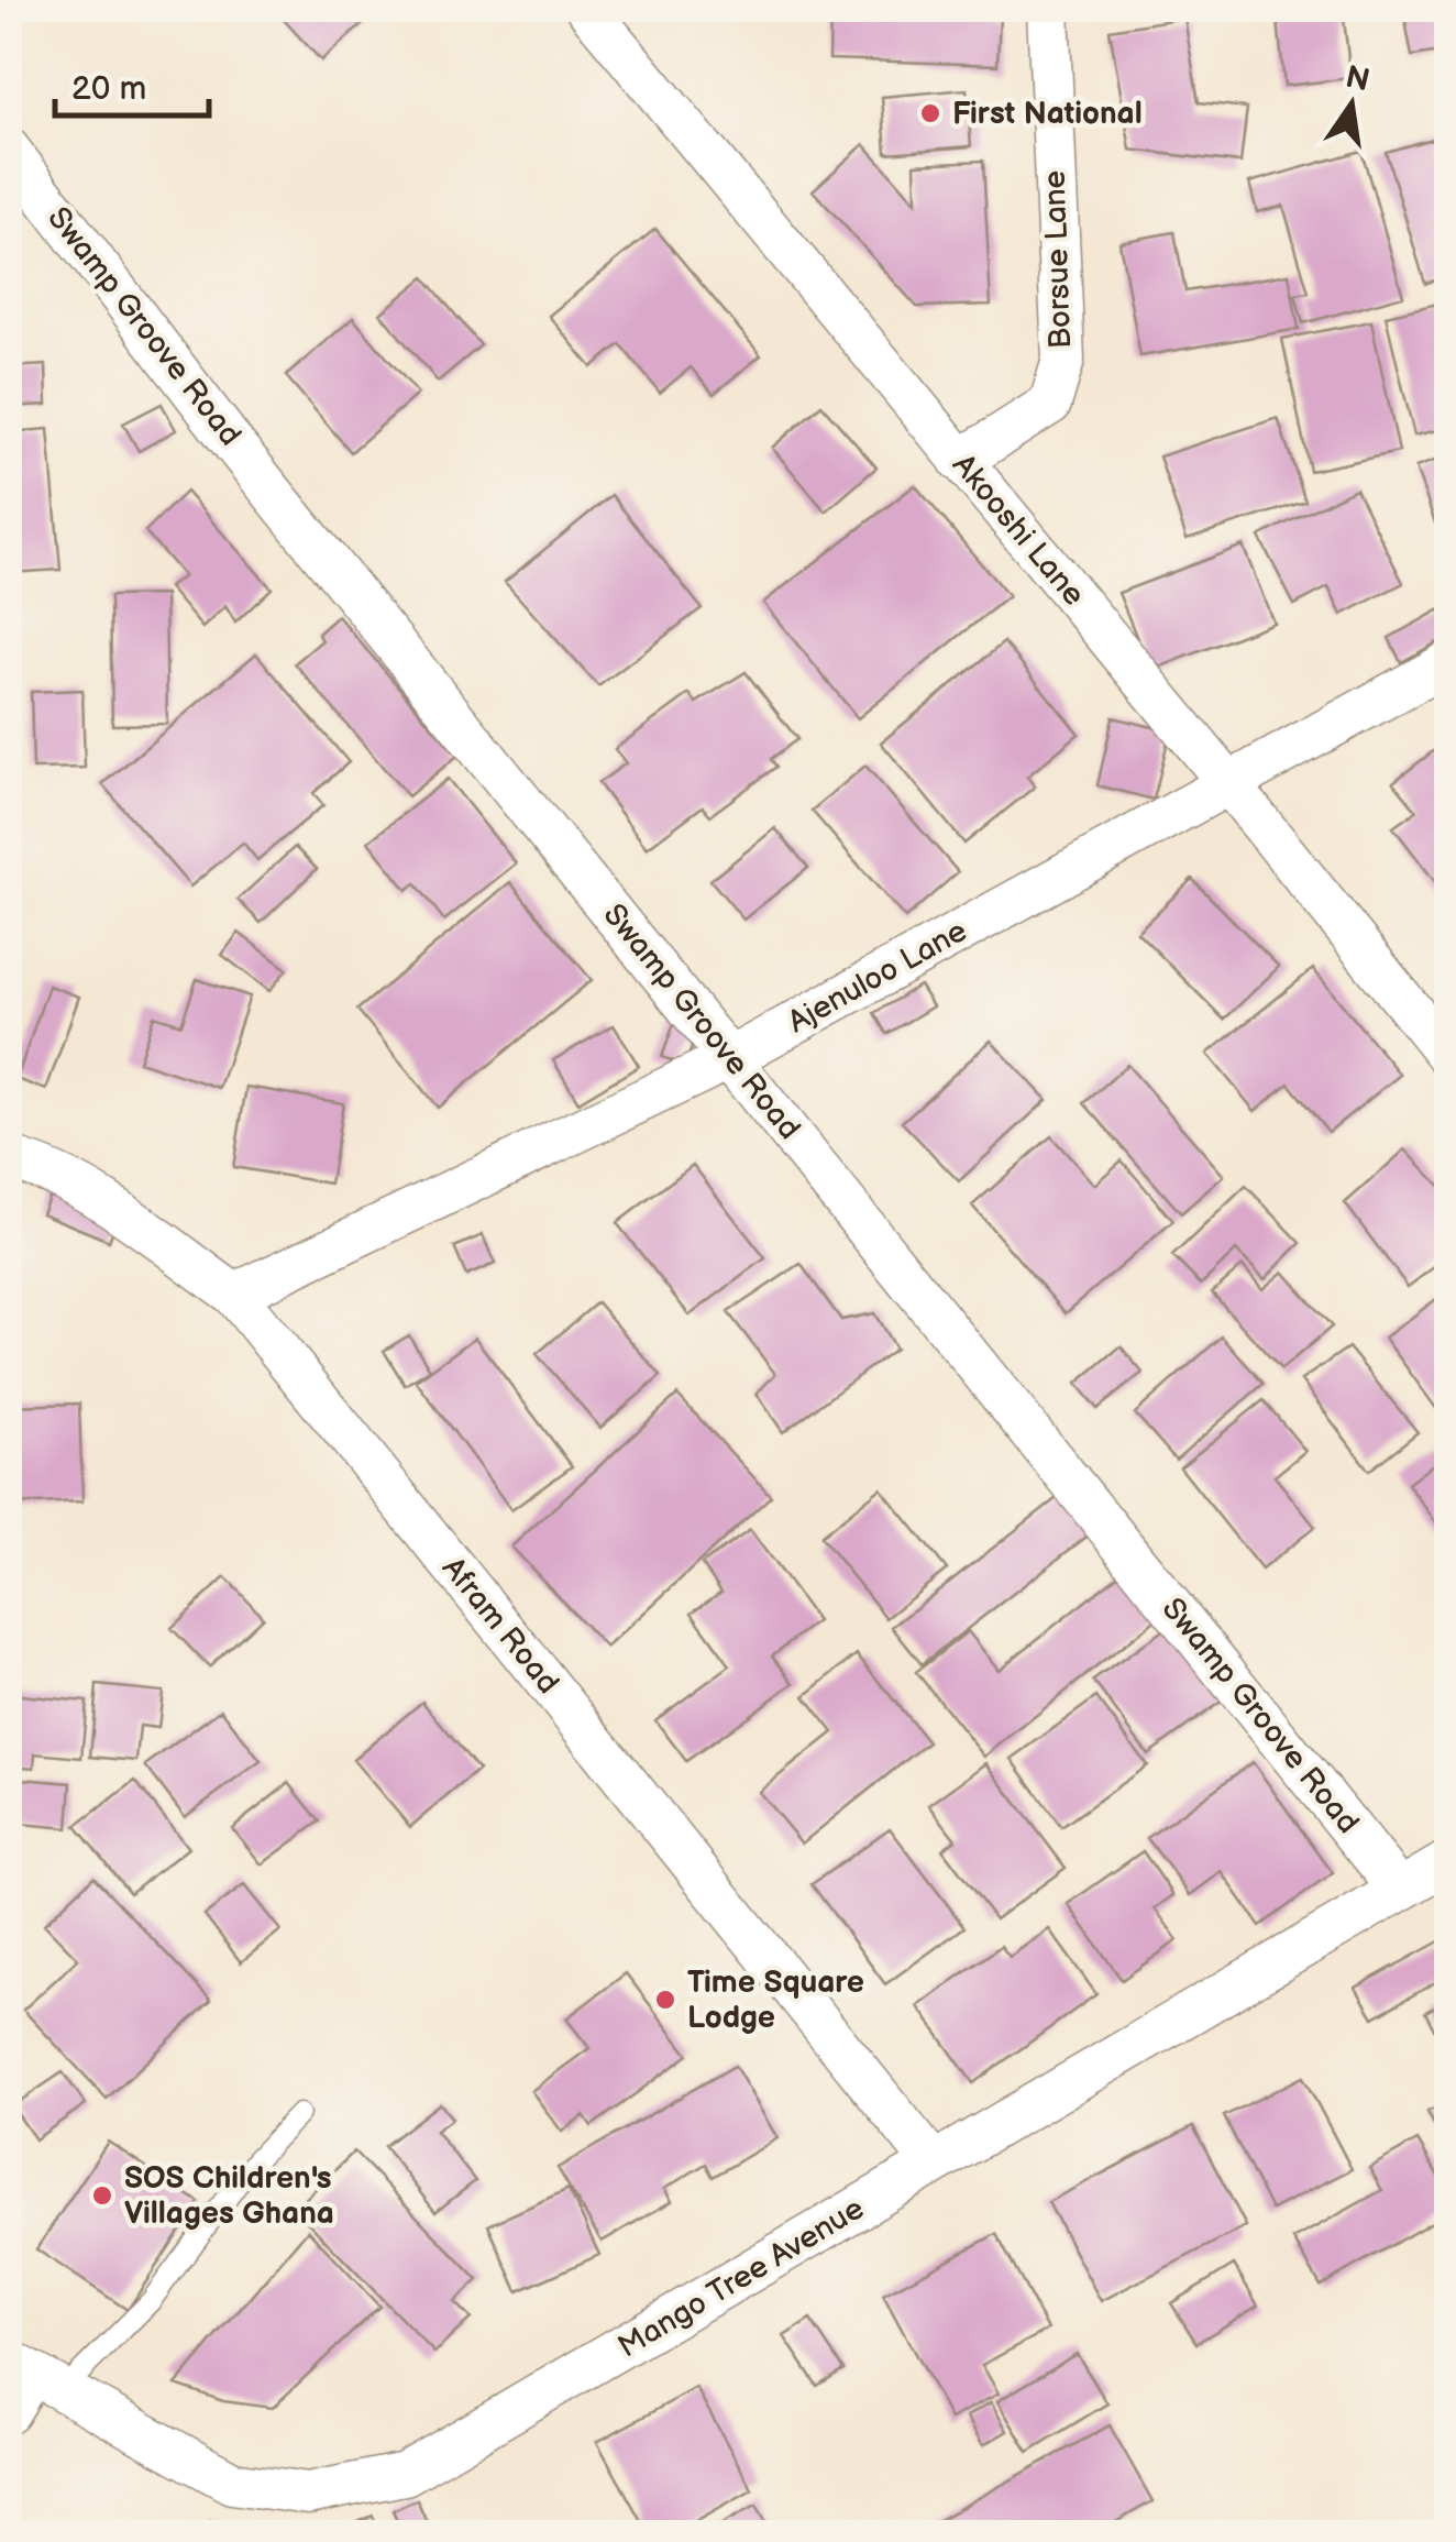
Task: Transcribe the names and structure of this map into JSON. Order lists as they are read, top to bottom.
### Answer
{
  "streets": {
    "street": [
      "Borsue Lane",
      "Swamp Groove Road",
      "Akooshi Lane",
      "Ajenuloo Lane",
      "Afram Road",
      "Mango Tree Avenue"
    ]
  },
  "crossings": [
    ["Borsue Lane", "Akooshi Lane"],
    ["Swamp Groove Road", "Ajenuloo Lane"],
    ["Swamp Groove Road", "Mango Tree Avenue"],
    ["Akooshi Lane", "Ajenuloo Lane"],
    ["Ajenuloo Lane", "Afram Road"],
    ["Afram Road", "Mango Tree Avenue"]
  ],
  "places": ["First National", "Time Square Lodge", "SOS Children's Villages Ghana"],
  "scale_bar": "20 m",
  "north": "top"
}
